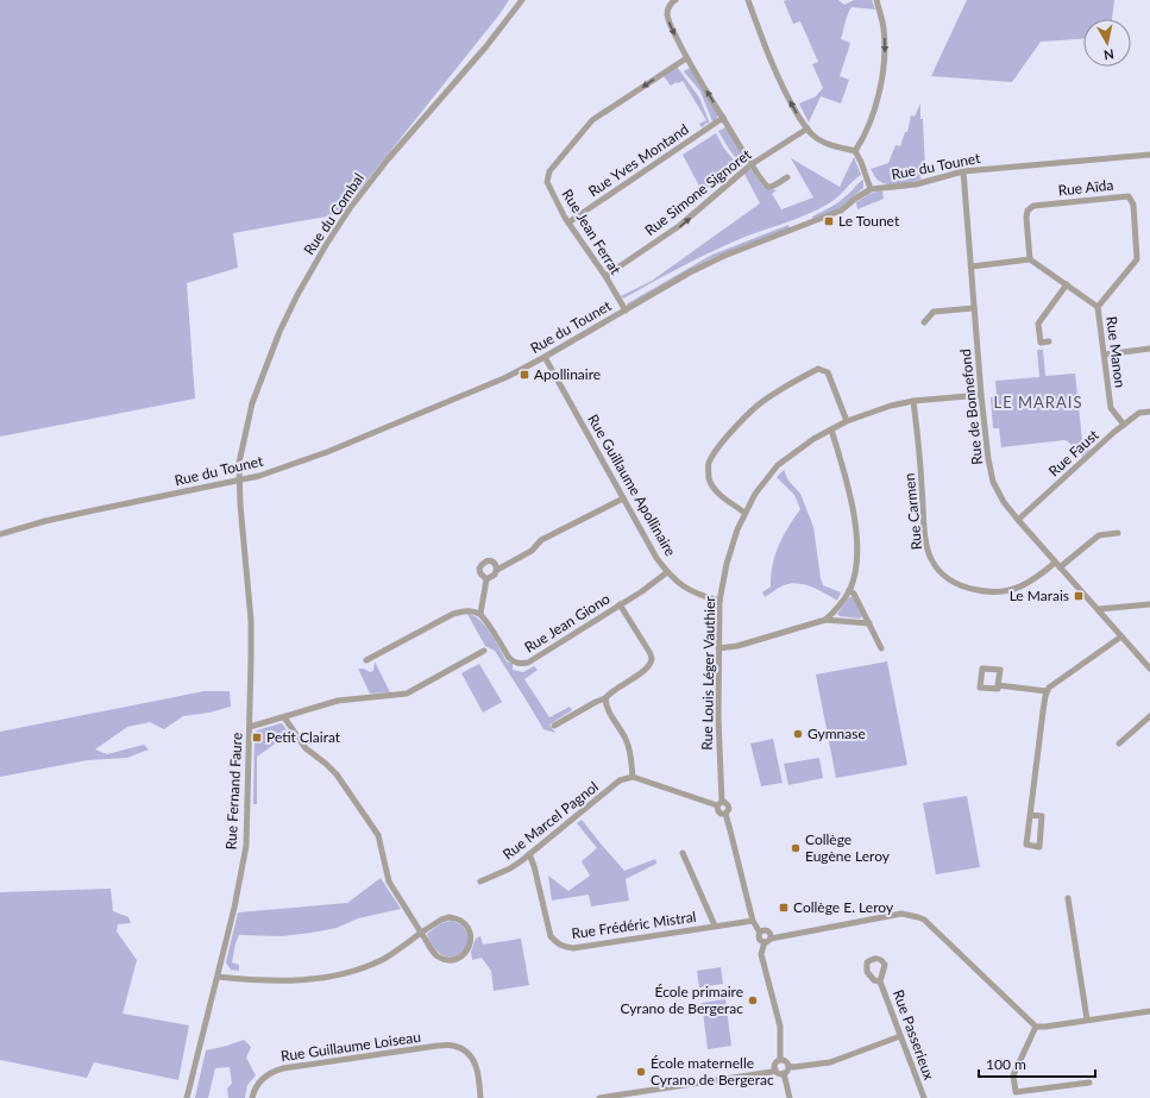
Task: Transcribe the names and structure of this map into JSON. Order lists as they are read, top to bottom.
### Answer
{
  "streets": {
    "street": [
      "Rue Yves Montand",
      "Rue du Tounet",
      "Rue Aïda",
      "Rue Simone Signoret",
      "Rue du Combal",
      "Rue Jean Ferrat",
      "Rue Manon",
      "Rue de Bonnefond",
      "Rue Faust",
      "Rue Guillaume Apollinaire",
      "Rue Carmen",
      "Rue Jean Giono",
      "Rue Louis Léger Vauthier",
      "Rue Fernand Faure",
      "Rue Marcel Pagnol",
      "Rue Frédéric Mistral",
      "Rue Passerieux",
      "Rue Guillaume Loiseau"
    ]
  },
  "crossings": [
    ["Rue Yves Montand", "Rue Jean Ferrat"],
    ["Rue du Tounet", "Rue du Combal"],
    ["Rue du Tounet", "Rue Jean Ferrat"],
    ["Rue du Tounet", "Rue de Bonnefond"],
    ["Rue du Tounet", "Rue Guillaume Apollinaire"],
    ["Rue du Tounet", "Rue Fernand Faure"],
    ["Rue Aïda", "Rue Manon"],
    ["Rue Simone Signoret", "Rue Jean Ferrat"],
    ["Rue du Combal", "Rue Fernand Faure"],
    ["Rue Manon", "Rue Faust"],
    ["Rue de Bonnefond", "Rue Faust"],
    ["Rue de Bonnefond", "Rue Carmen"],
    ["Rue de Bonnefond", "Rue Louis Léger Vauthier"],
    ["Rue Guillaume Apollinaire", "Rue Jean Giono"],
    ["Rue Guillaume Apollinaire", "Rue Louis Léger Vauthier"],
    ["Rue Carmen", "Rue Louis Léger Vauthier"],
    ["Rue Louis Léger Vauthier", "Rue Frédéric Mistral"],
    ["Rue Marcel Pagnol", "Rue Frédéric Mistral"]
  ],
  "one_way": ["Rue Simone Signoret", "Rue Jean Ferrat"],
  "districts": ["LE MARAIS"],
  "places": {
    "transit": [
      "Le Tounet",
      "Apollinaire",
      "Le Marais",
      "Petit Clairat",
      "Collège E. Leroy"
    ],
    "other": [
      "Gymnase",
      "Collège Eugène Leroy",
      "École primaire Cyrano de Bergerac",
      "École maternelle Cyrano de Bergerac"
    ]
  },
  "scale_bar": "100 m",
  "north": "bottom"
}
